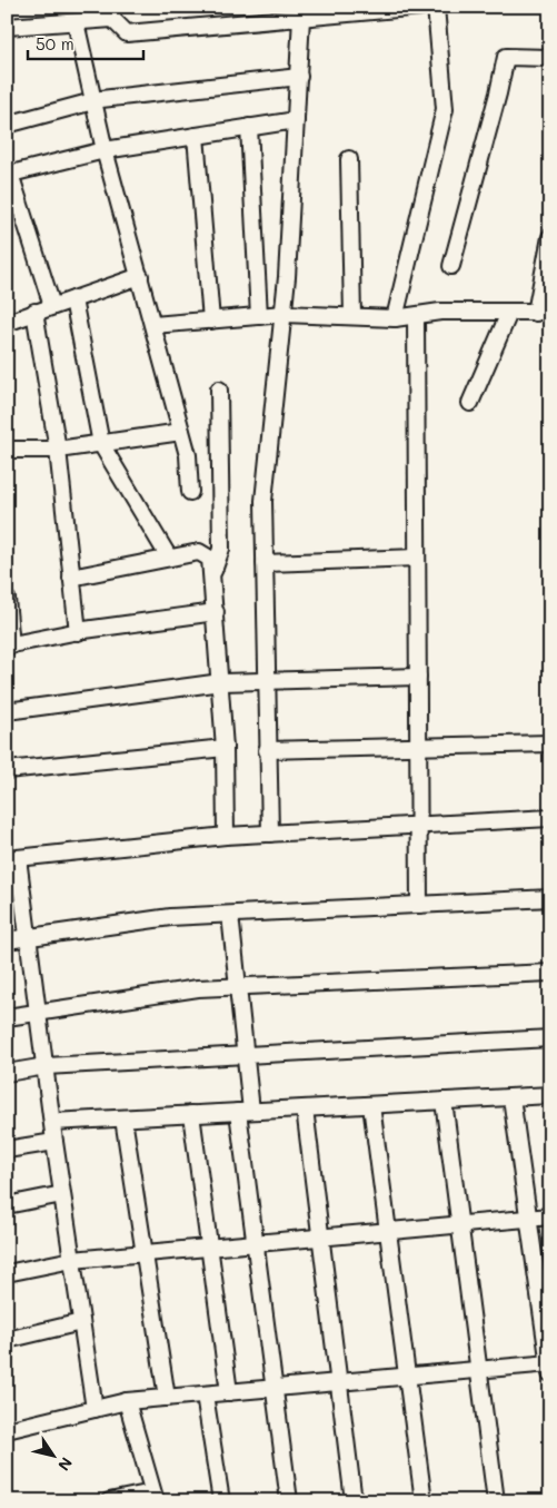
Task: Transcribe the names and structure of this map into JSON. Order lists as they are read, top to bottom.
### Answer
{
  "scale_bar": "50 m",
  "north": "bottom right"
}
